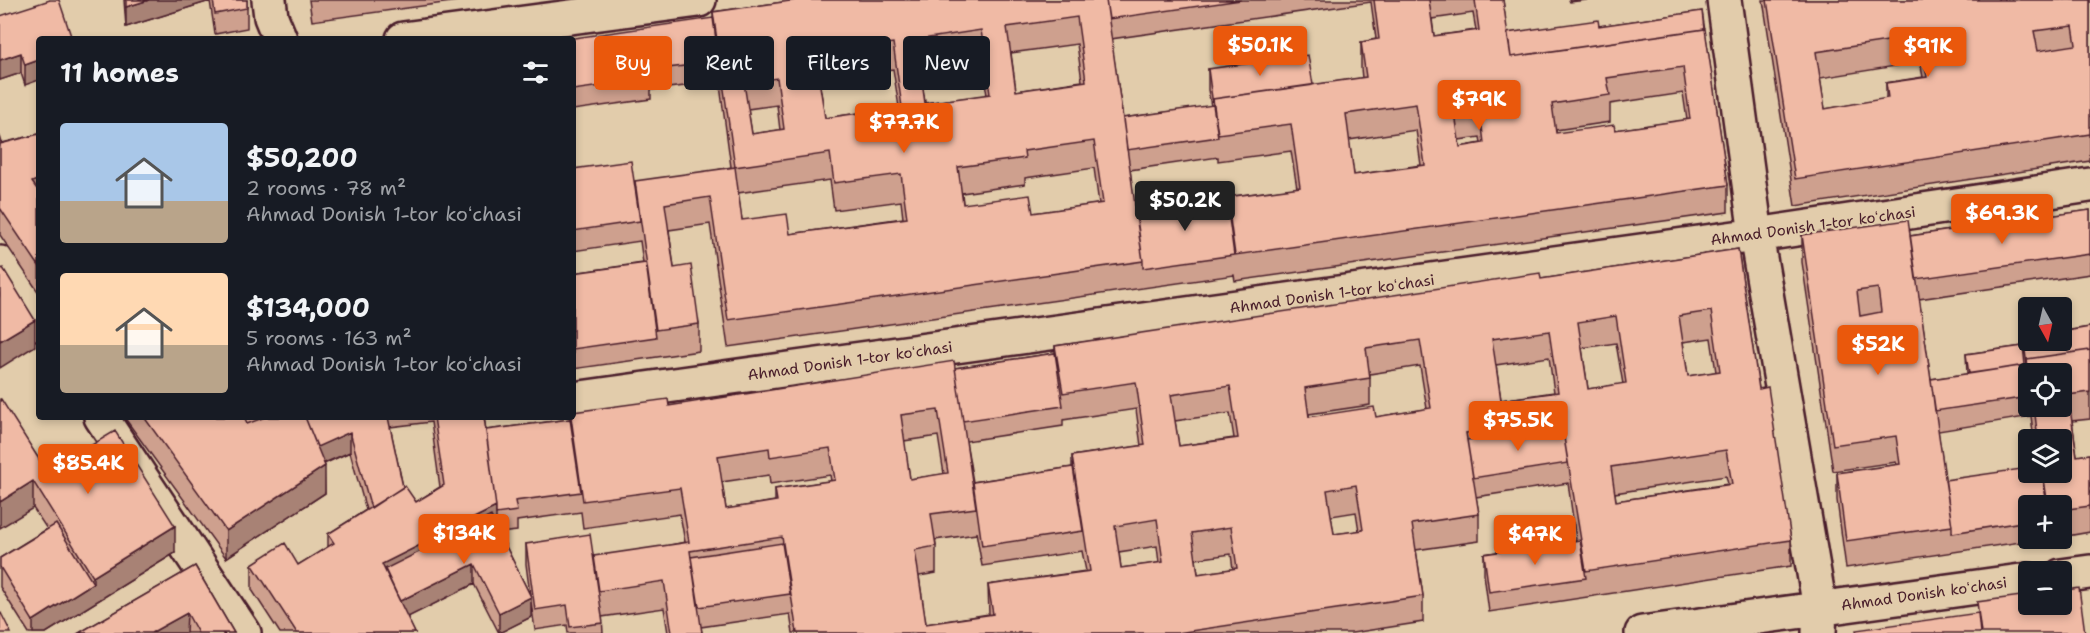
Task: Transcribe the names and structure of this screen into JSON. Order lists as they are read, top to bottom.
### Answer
{
  "streets": {
    "street": ["Ahmad Donish 1-tor koʻchasi", "Ahmad Donish koʻchasi"]
  },
  "north": "bottom",
  "page": {
    "price": [
      "$50.1K",
      "$91K",
      "$79K",
      "$77.7K",
      "$50.2K",
      "$69.3K",
      "$52K",
      "$75.5K",
      "$85.4K",
      "$134K",
      "$47K"
    ],
    "chip": [
      "Buy",
      "Rent",
      "Filters",
      "New"
    ],
    "heading": "11 homes",
    "list": [
      {
        "name": "$50,200",
        "note": "2 rooms · 78 m² · Ahmad Donish 1-tor koʻchasi"
      },
      {
        "name": "$134,000",
        "note": "5 rooms · 163 m² · Ahmad Donish 1-tor koʻchasi"
      }
    ],
    "map_buttons": ["+", "−"]
  }
}
